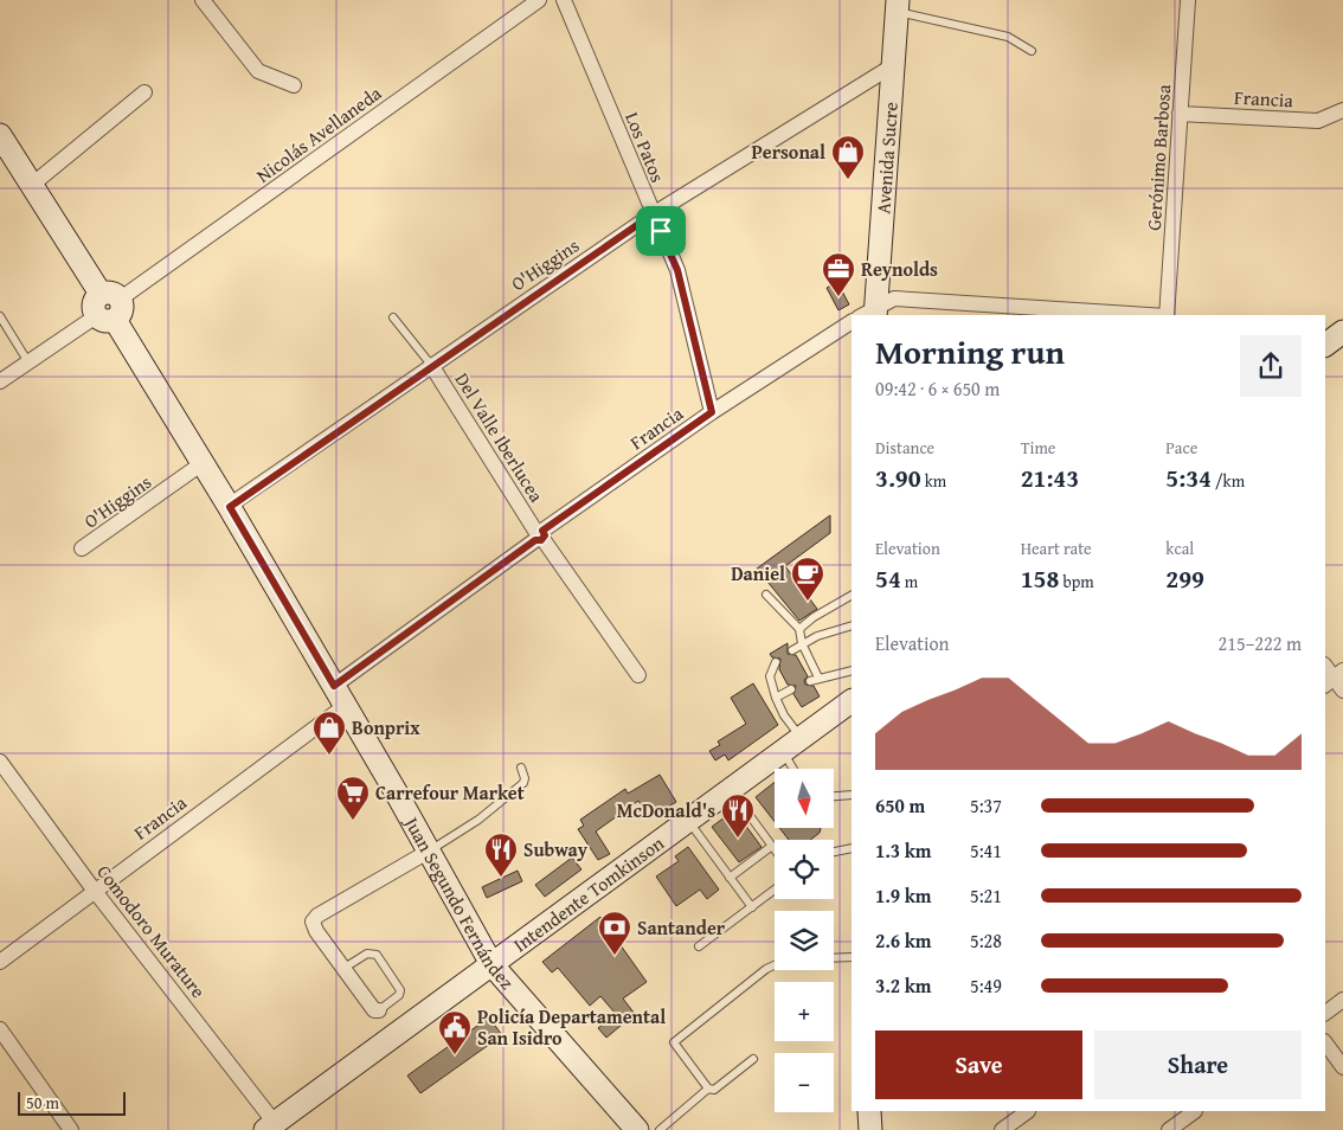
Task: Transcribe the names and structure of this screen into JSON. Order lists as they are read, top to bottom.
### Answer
{
  "streets": {
    "main road": ["Avenida Sucre", "Intendente Tomkinson", "Juan Segundo Fernández"],
    "street": [
      "Francia",
      "Nicolás Avellaneda",
      "Los Patos",
      "Gerónimo Barbosa",
      "O'Higgins",
      "Del Valle Iberlucea",
      "Comodoro Murature"
    ]
  },
  "crossings": [
    ["Francia", "Los Patos"],
    ["Francia", "Gerónimo Barbosa"],
    ["Francia", "Del Valle Iberlucea"],
    ["Francia", "Juan Segundo Fernández"],
    ["Francia", "Comodoro Murature"],
    ["Nicolás Avellaneda", "Juan Segundo Fernández"],
    ["Los Patos", "O'Higgins"],
    ["Avenida Sucre", "O'Higgins"],
    ["O'Higgins", "Del Valle Iberlucea"],
    ["O'Higgins", "Juan Segundo Fernández"],
    ["Intendente Tomkinson", "Juan Segundo Fernández"],
    ["Intendente Tomkinson", "Comodoro Murature"]
  ],
  "places": {
    "shop": ["Personal", "Bonprix"],
    "office": ["Reynolds"],
    "cafe": ["Daniel"],
    "supermarket": ["Carrefour Market"],
    "restaurant": ["McDonald's", "Subway"],
    "bank": ["Santander"],
    "public building": ["Policía Departamental San Isidro"]
  },
  "scale_bar": "50 m",
  "north": "bottom",
  "page": {
    "heading": ["Morning run", "09:42 · 6 × 650 m"],
    "stats": [
      ["Distance", "3.90 km"],
      ["Time", "21:43"],
      ["Pace", "5:34 /km"],
      ["Elevation", "54 m"],
      ["Heart rate", "158 bpm"],
      ["kcal", "299"]
    ],
    "chart": ["Elevation", "215–222 m"],
    "map_buttons": ["+", "−"],
    "list": [
      {
        "name": "650 m",
        "note": "5:37"
      },
      {
        "name": "1.3 km",
        "note": "5:41"
      },
      {
        "name": "1.9 km",
        "note": "5:21"
      },
      {
        "name": "2.6 km",
        "note": "5:28"
      },
      {
        "name": "3.2 km",
        "note": "5:49"
      }
    ],
    "buttons": ["Save", "Share"],
    "scale": "50 m"
  }
}
